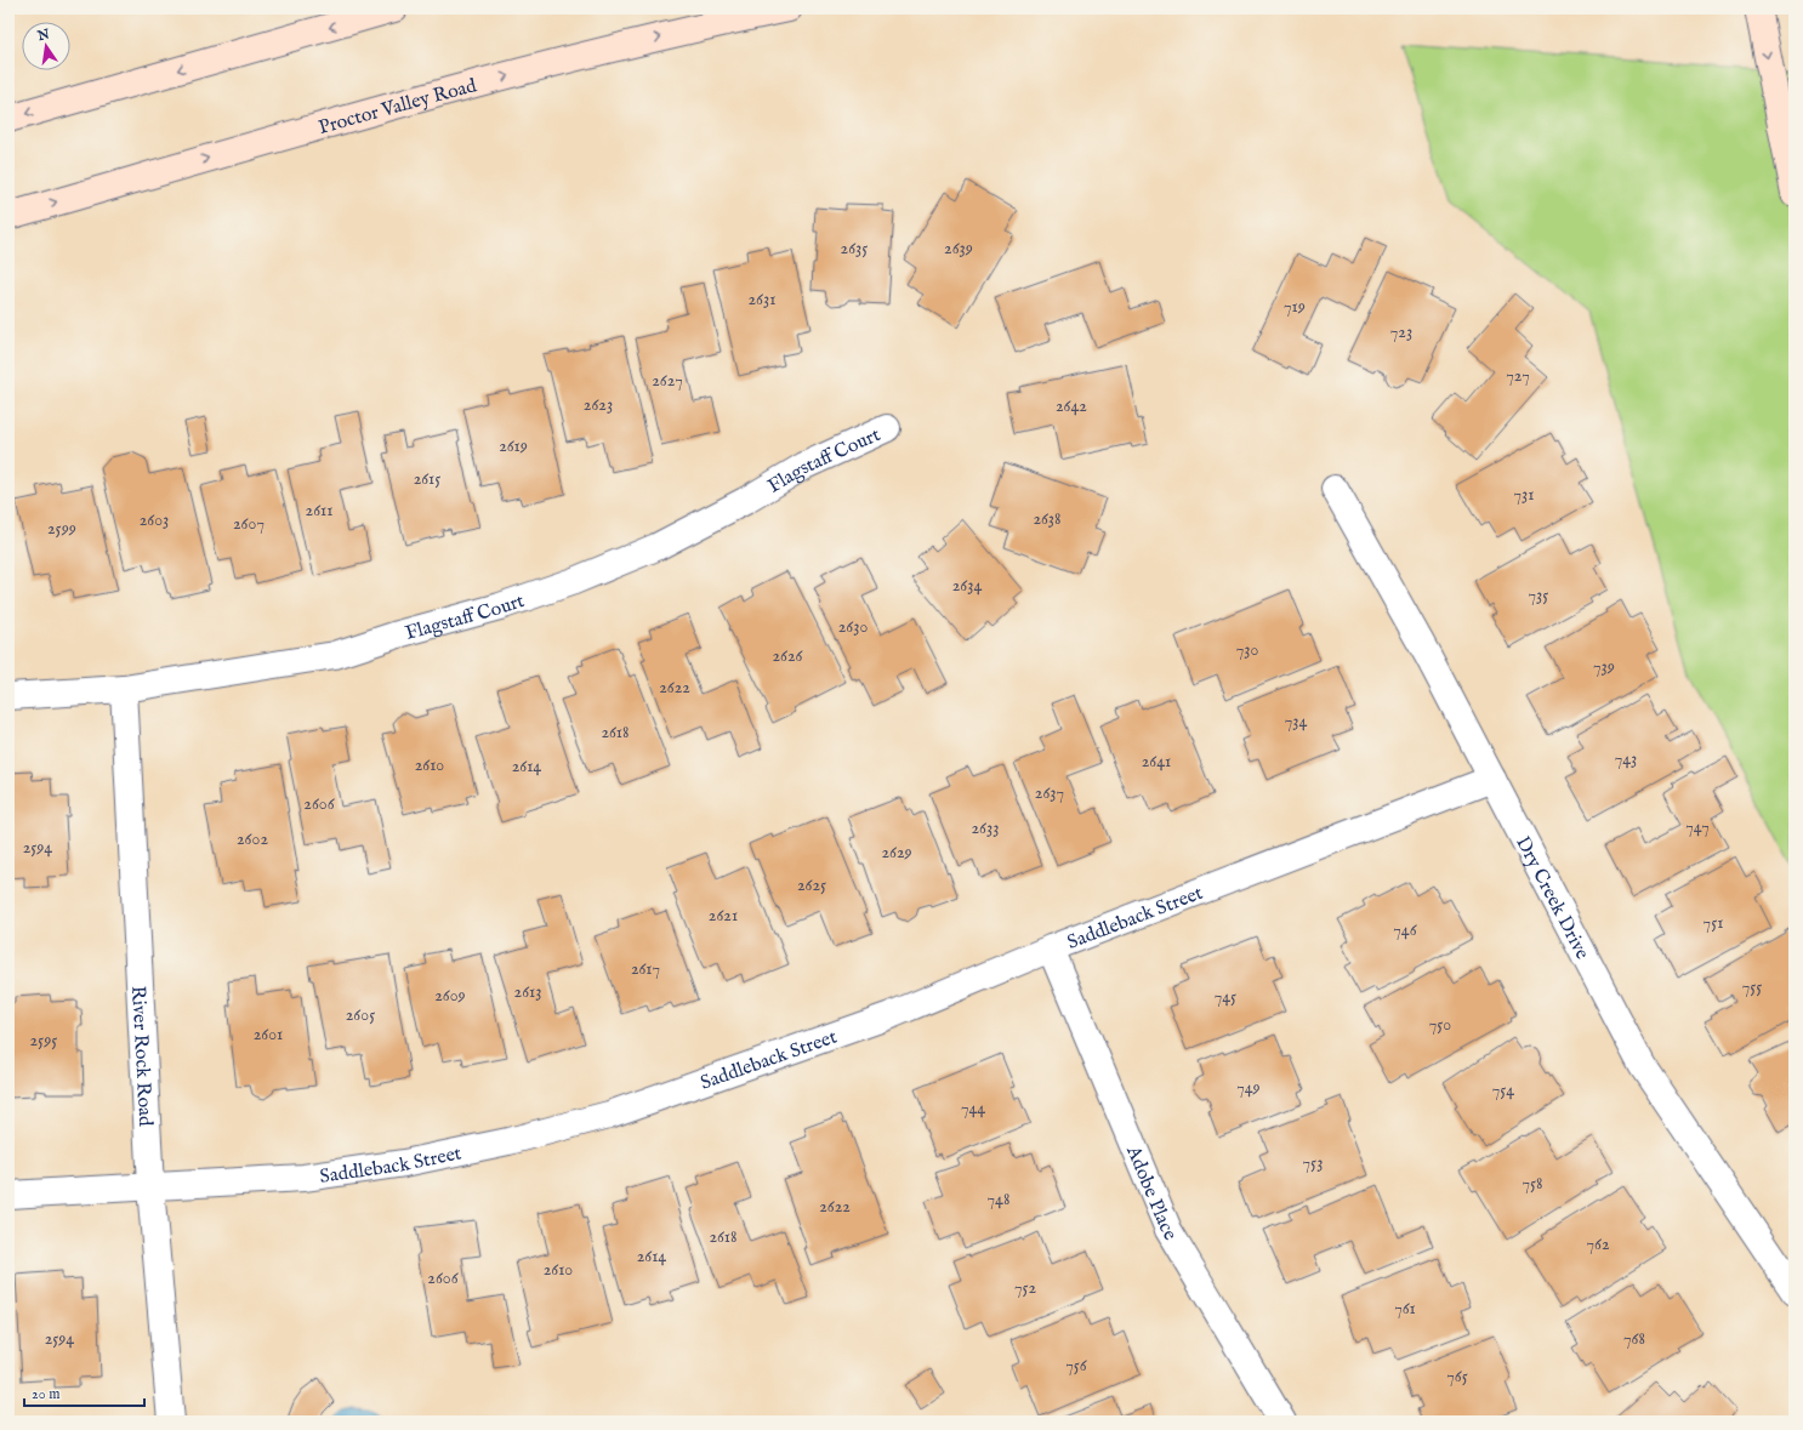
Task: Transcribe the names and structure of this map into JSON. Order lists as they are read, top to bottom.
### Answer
{
  "streets": {
    "main road": ["Proctor Valley Road"],
    "street": [
      "Flagstaff Court",
      "Dry Creek Drive",
      "Saddleback Street",
      "River Rock Road",
      "Adobe Place"
    ]
  },
  "crossings": [
    ["Flagstaff Court", "River Rock Road"],
    ["Dry Creek Drive", "Saddleback Street"],
    ["Saddleback Street", "River Rock Road"],
    ["Saddleback Street", "Adobe Place"]
  ],
  "house_numbers": [
    "2635",
    "2639",
    "2631",
    "719",
    "723",
    "727",
    "2627",
    "2623",
    "2642",
    "2619",
    "2615",
    "731",
    "2611",
    "2638",
    "2603",
    "2607",
    "2599",
    "2634",
    "735",
    "2630",
    "730",
    "2626",
    "739",
    "2622",
    "734",
    "2618",
    "743",
    "2641",
    "2610",
    "2614",
    "2637",
    "2606",
    "747",
    "2633",
    "2602",
    "2594",
    "2629",
    "2625",
    "2621",
    "751",
    "746",
    "2617",
    "755",
    "2613",
    "2609",
    "745",
    "2605",
    "750",
    "2601",
    "2595",
    "749",
    "754",
    "744",
    "753",
    "758",
    "748",
    "2622",
    "2618",
    "762",
    "2614",
    "2610",
    "2606",
    "752",
    "761",
    "2594",
    "768",
    "756",
    "765"
  ],
  "scale_bar": "20 m",
  "north": "top"
}
